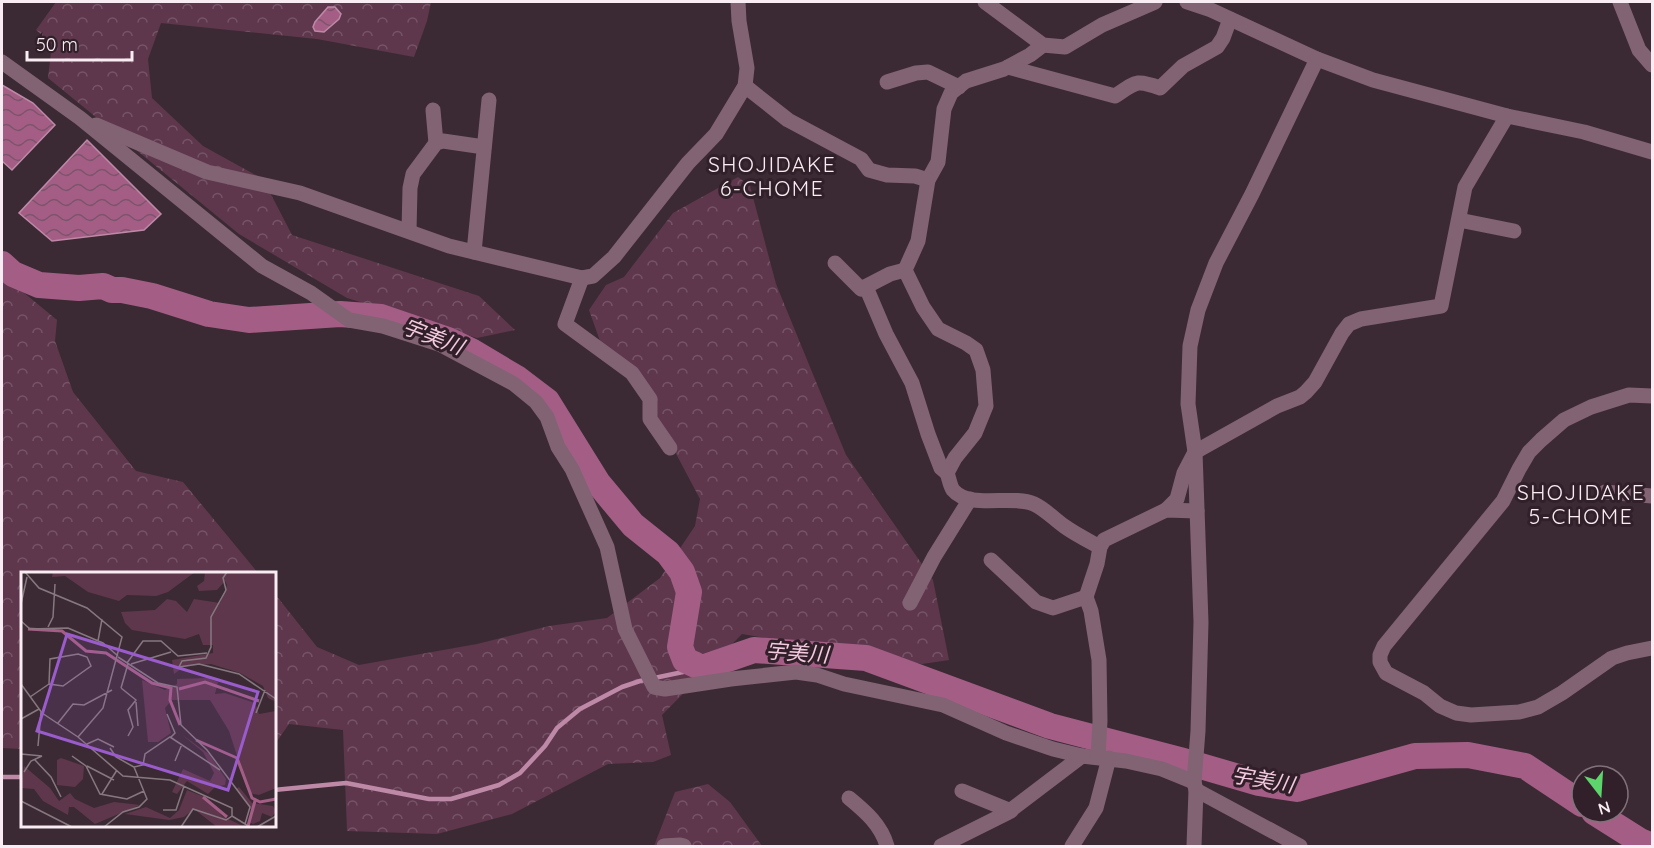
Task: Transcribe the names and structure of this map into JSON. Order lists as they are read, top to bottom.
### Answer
{
  "districts": ["SHOJIDAKE 6-CHOME", "SHOJIDAKE 5-CHOME"],
  "water": ["宇美川"],
  "scale_bar": "50 m",
  "north": "bottom"
}
